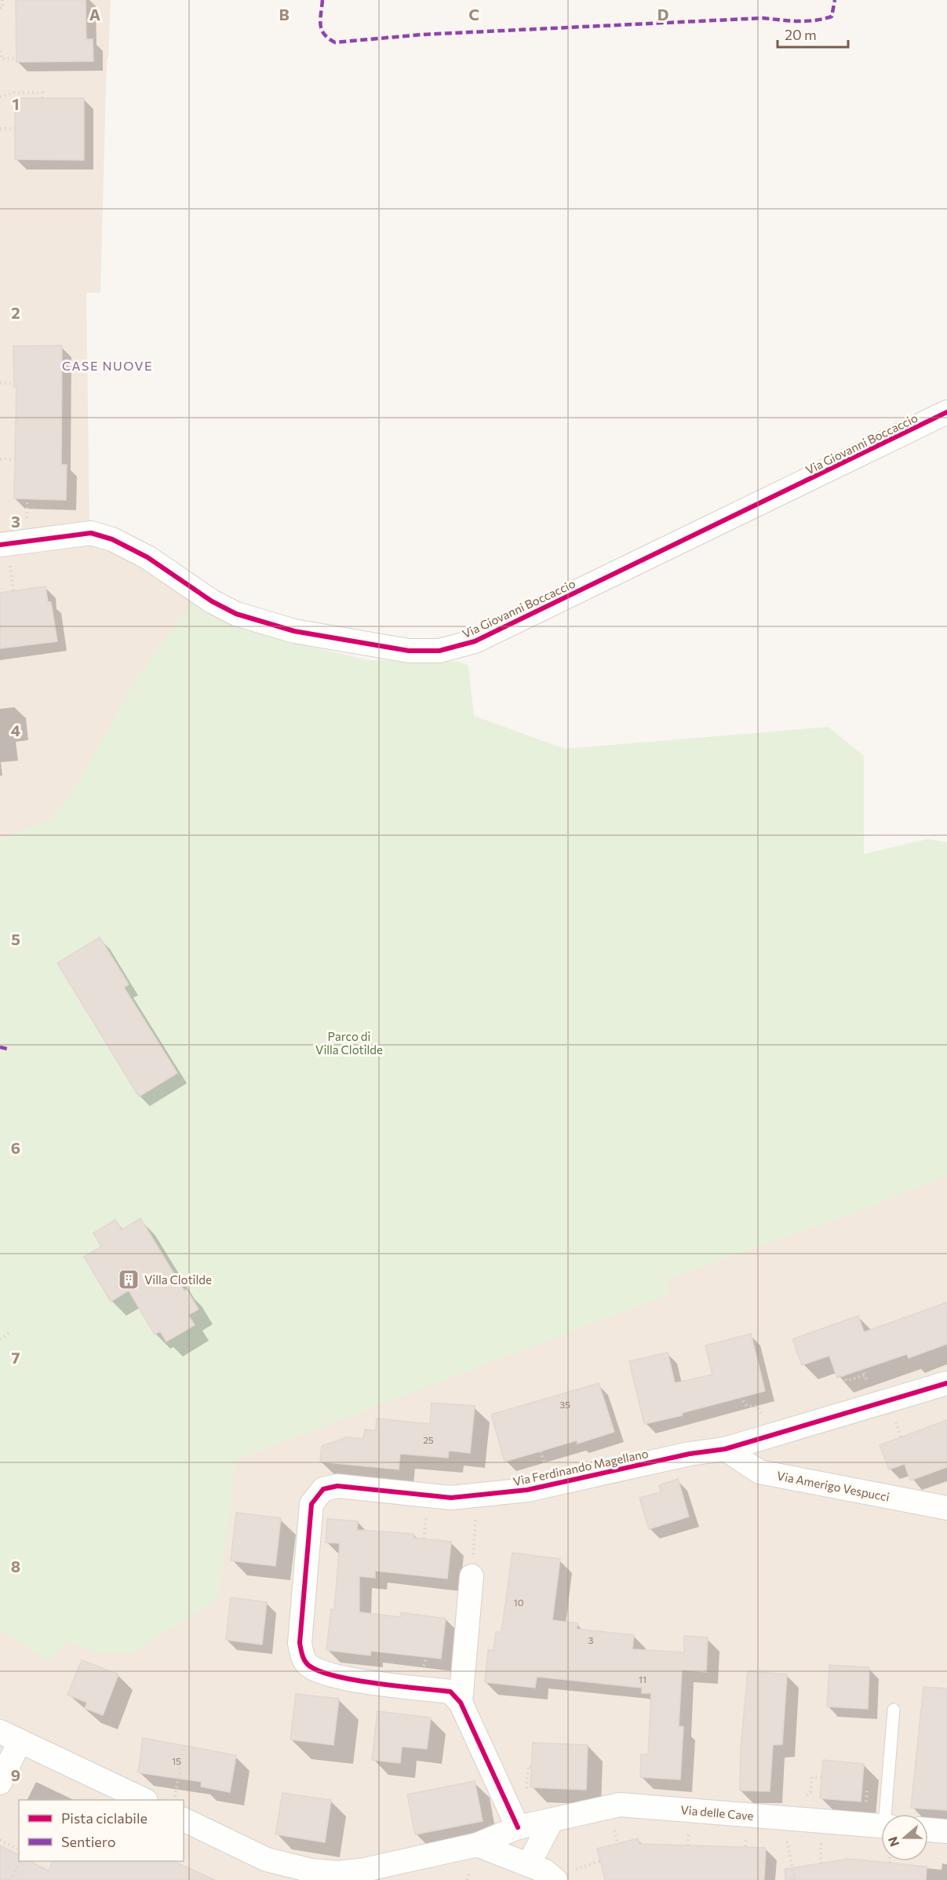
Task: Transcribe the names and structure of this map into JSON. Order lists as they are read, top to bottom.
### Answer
{
  "streets": {
    "street": [
      "Via Giovanni Boccaccio",
      "Via Ferdinando Magellano",
      "Via Amerigo Vespucci",
      "Via delle Cave"
    ]
  },
  "crossings": [
    ["Via Ferdinando Magellano", "Via Amerigo Vespucci"]
  ],
  "districts": ["CASE NUOVE"],
  "parks": ["Parco di Villa Clotilde"],
  "places": {
    "building": ["Villa Clotilde"]
  },
  "house_numbers": [
    "35",
    "25",
    "10",
    "3",
    "11",
    "15"
  ],
  "legend": ["Pista ciclabile", "Sentiero"],
  "scale_bar": "20 m",
  "north": "left",
  "grid": {
    "columns": [
      "A",
      "B",
      "C",
      "D"
    ],
    "rows": [
      "1",
      "2",
      "3",
      "4",
      "5",
      "6",
      "7",
      "8",
      "9"
    ]
  }
}
